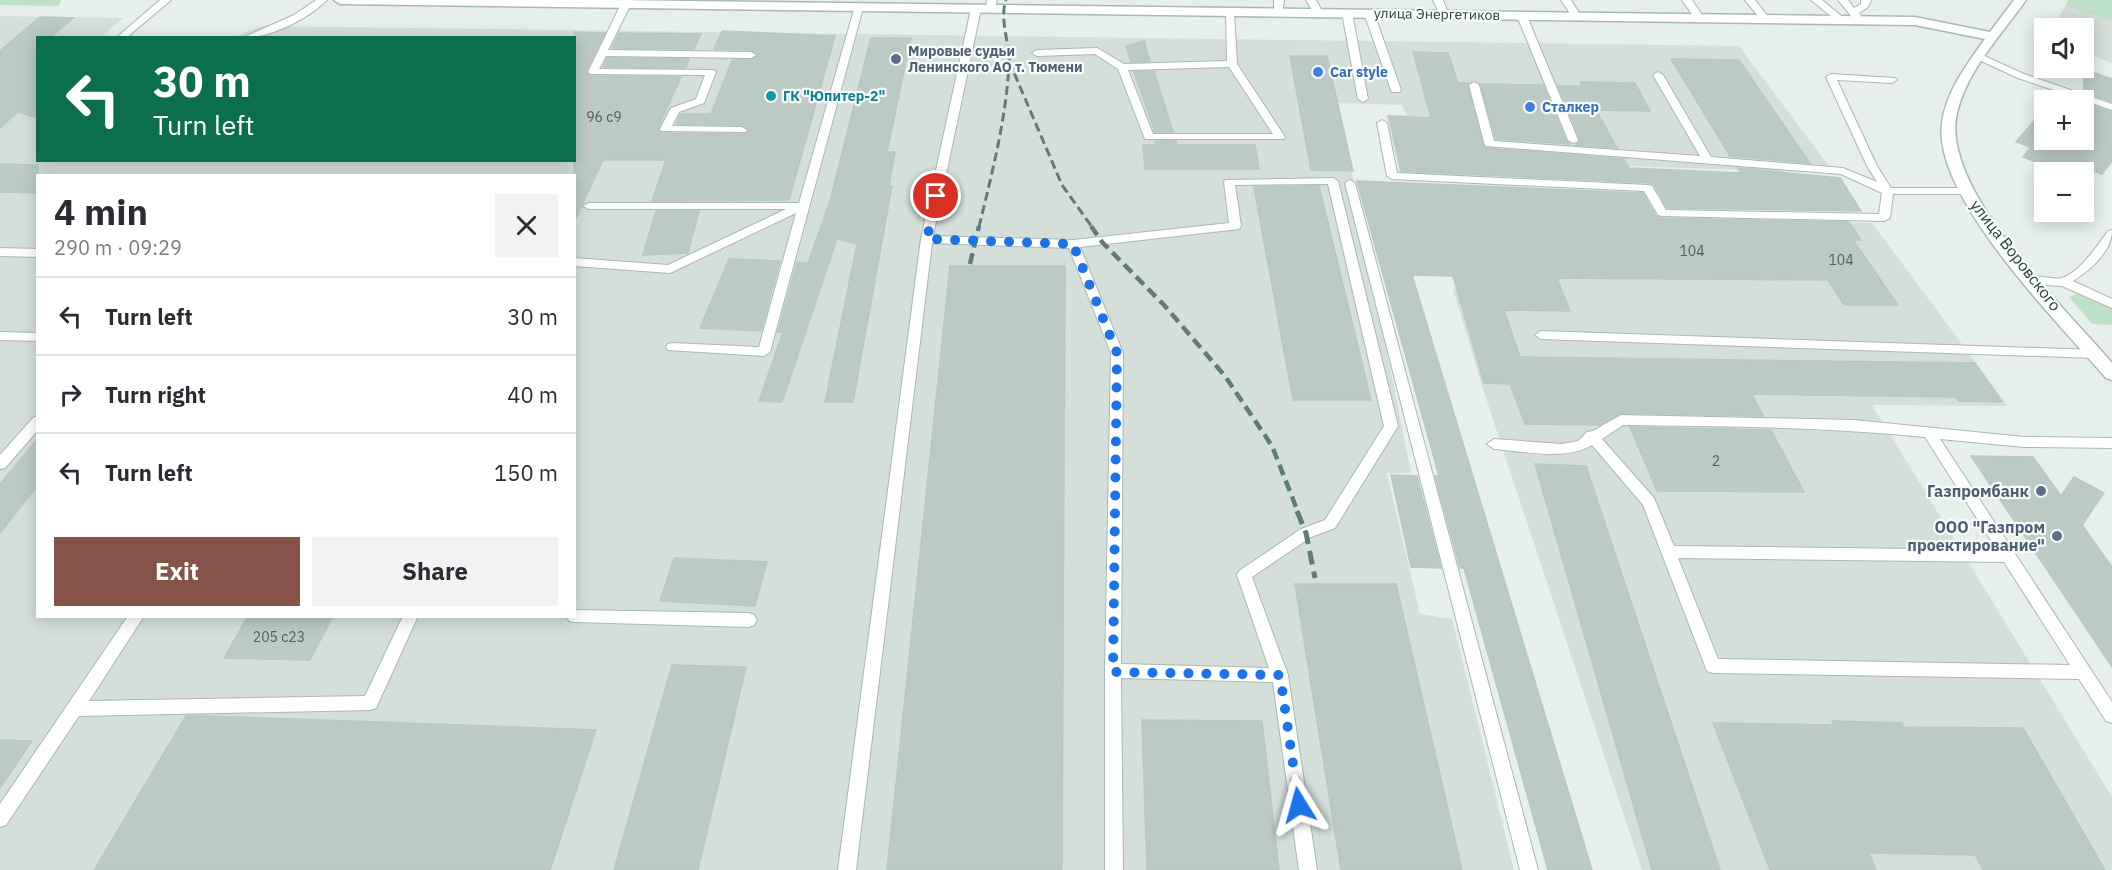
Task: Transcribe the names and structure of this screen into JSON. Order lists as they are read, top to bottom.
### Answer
{
  "streets": {
    "street": ["улица Энергетиков", "улица Воровского"]
  },
  "crossings": [
    ["улица Энергетиков", "улица Воровского"]
  ],
  "places": [
    "Мировые судьи Ленинского АО т. Тюмени",
    "Car style",
    "ГК \"Юпитер-2\"",
    "Сталкер",
    "Газпромбанк",
    "ООО \"Газпром проектирование\""
  ],
  "house_numbers": [
    "96 с9",
    "104",
    "104",
    "2",
    "205 с23"
  ],
  "page": {
    "map_buttons": ["+", "−"],
    "turn": ["30 m", "Turn left"],
    "heading": ["4 min", "290 m · 09:29"],
    "list": [
      {
        "name": "Turn left",
        "value": "30 m"
      },
      {
        "name": "Turn right",
        "value": "40 m"
      },
      {
        "name": "Turn left",
        "value": "150 m"
      }
    ],
    "buttons": ["Exit", "Share"]
  }
}
